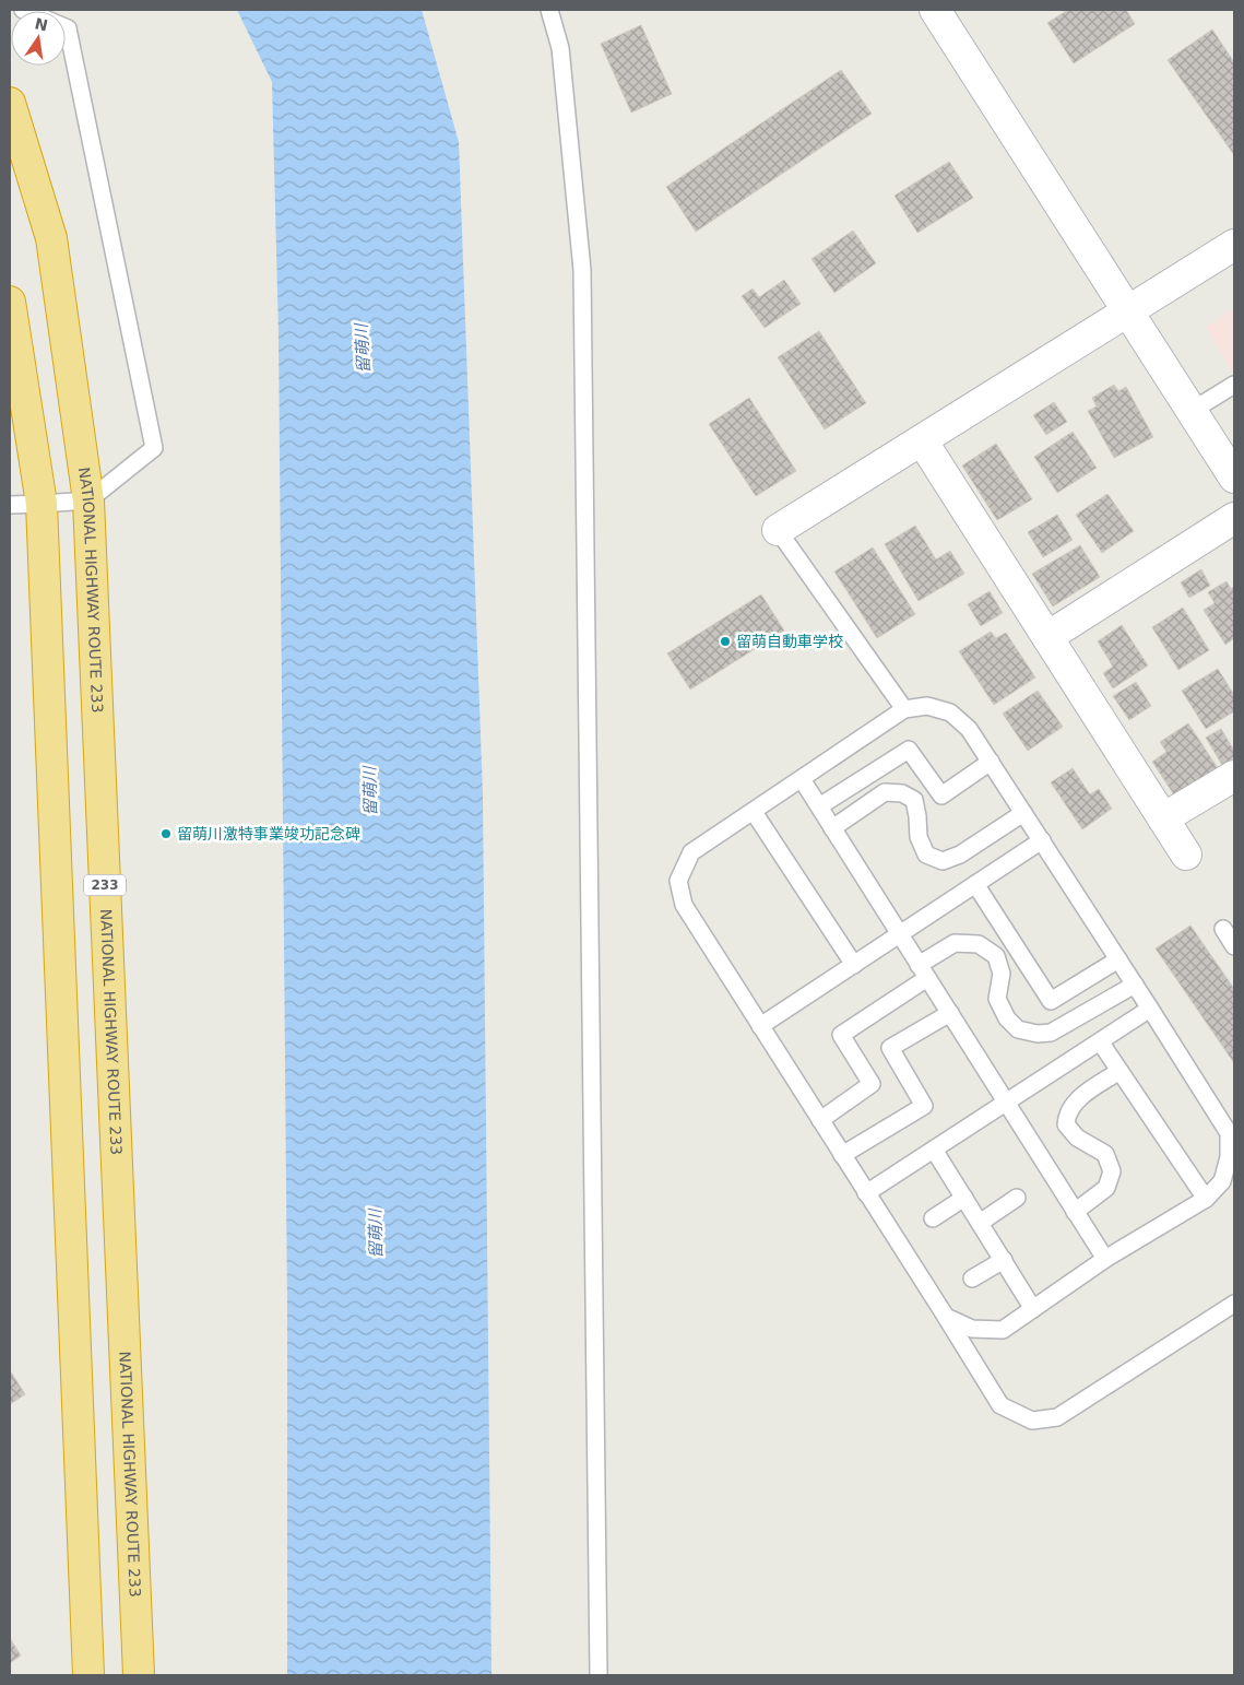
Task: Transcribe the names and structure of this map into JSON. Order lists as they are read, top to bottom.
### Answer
{
  "streets": {
    "highway": ["NATIONAL HIGHWAY ROUTE 233", "233"]
  },
  "water": ["留萌川"],
  "places": ["留萌自動車学校", "留萌川激特事業竣功記念碑"],
  "north": "top"
}
